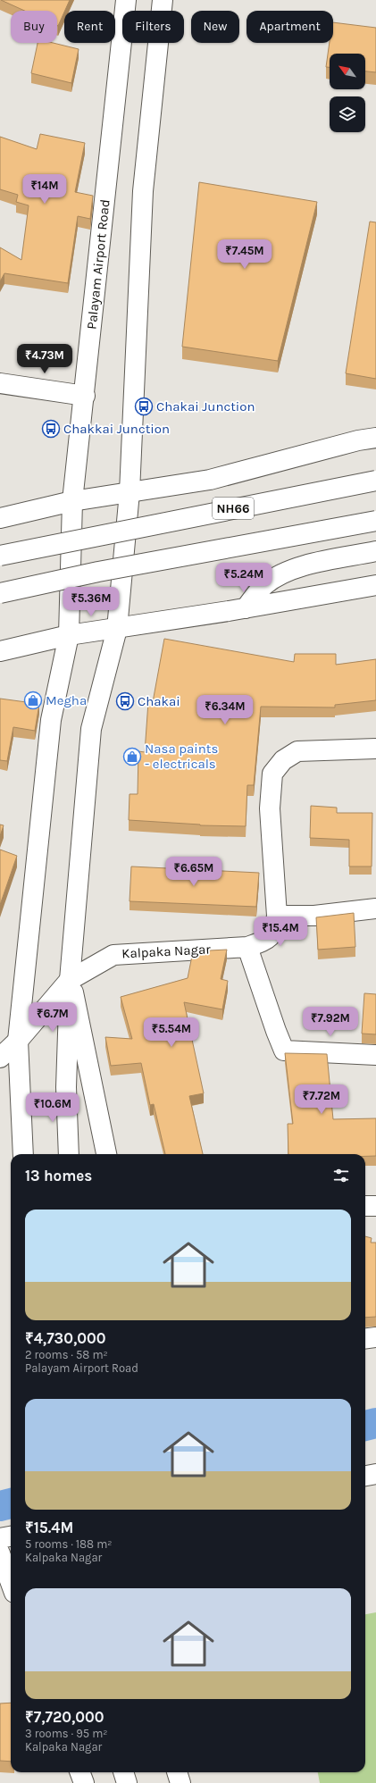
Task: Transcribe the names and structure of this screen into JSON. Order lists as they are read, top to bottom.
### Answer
{
  "streets": {
    "main road": ["Palayam Airport Road", "NH66", "Kalpaka Nagar"]
  },
  "crossings": [
    ["Palayam Airport Road", "Kalpaka Nagar"]
  ],
  "places": {
    "bus stop": ["Chakai Junction", "Chakkai Junction", "Chakai"],
    "shop": ["Megha", "Nasa paints - electricals"]
  },
  "north": "top left",
  "page": {
    "chip": [
      "Buy",
      "Rent",
      "Filters",
      "New",
      "Apartment"
    ],
    "price": [
      "₹14M",
      "₹7.45M",
      "₹4.73M",
      "₹5.24M",
      "₹5.36M",
      "₹6.34M",
      "₹6.65M",
      "₹15.4M",
      "₹6.7M",
      "₹7.92M",
      "₹5.54M",
      "₹7.72M",
      "₹10.6M"
    ],
    "heading": "13 homes",
    "list": [
      {
        "name": "₹4,730,000",
        "note": "2 rooms · 58 m² · Palayam Airport Road"
      },
      {
        "name": "₹15.4M",
        "note": "5 rooms · 188 m² · Kalpaka Nagar"
      },
      {
        "name": "₹7,720,000",
        "note": "3 rooms · 95 m² · Kalpaka Nagar"
      }
    ]
  }
}
